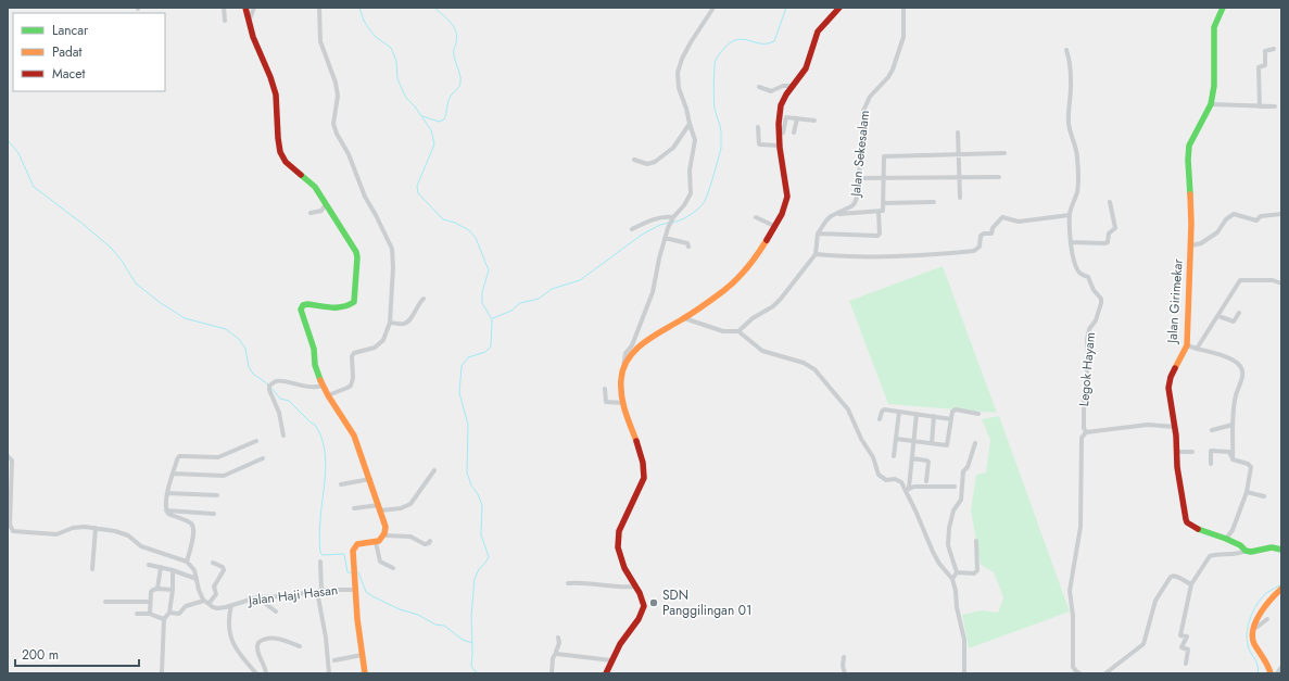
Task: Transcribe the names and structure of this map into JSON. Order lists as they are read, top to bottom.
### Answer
{
  "streets": {
    "street": [
      "Jalan Sekesalam",
      "Jalan Girimekar",
      "Legok Hayam",
      "Jalan Haji Hasan"
    ]
  },
  "places": ["SDN Panggilingan 01"],
  "legend": ["Lancar", "Padat", "Macet"],
  "scale_bar": "200 m"
}
